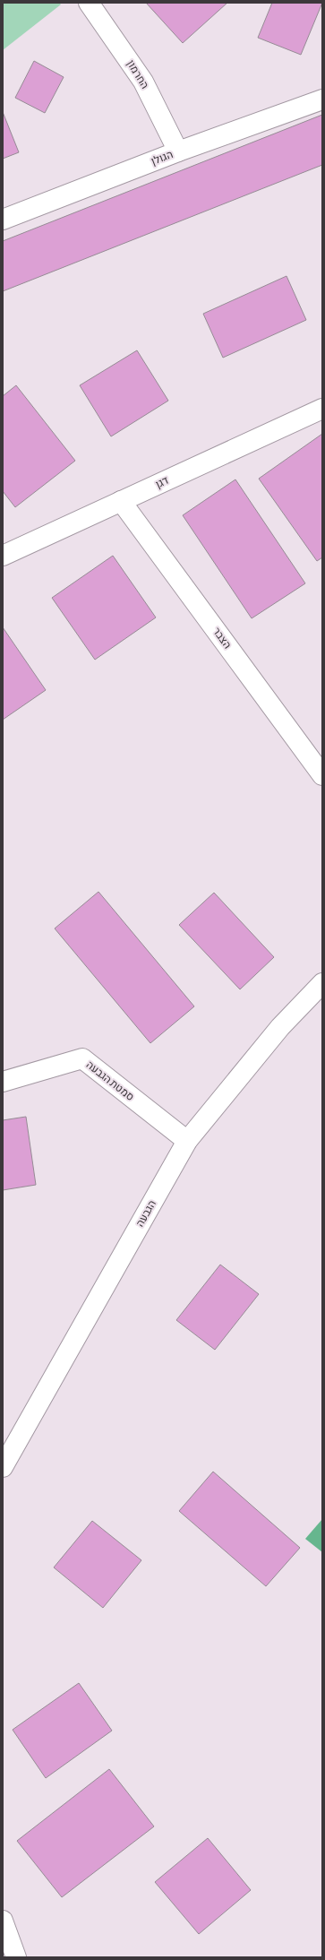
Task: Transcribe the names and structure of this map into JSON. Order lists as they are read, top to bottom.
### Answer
{
  "streets": {
    "street": [
      "החרמון",
      "הגולן",
      "דגן",
      "הצבר",
      "סמטת הגבעה",
      "הגבעה"
    ]
  },
  "crossings": [
    ["החרמון", "הגולן"],
    ["דגן", "הצבר"],
    ["סמטת הגבעה", "הגבעה"]
  ]
}
